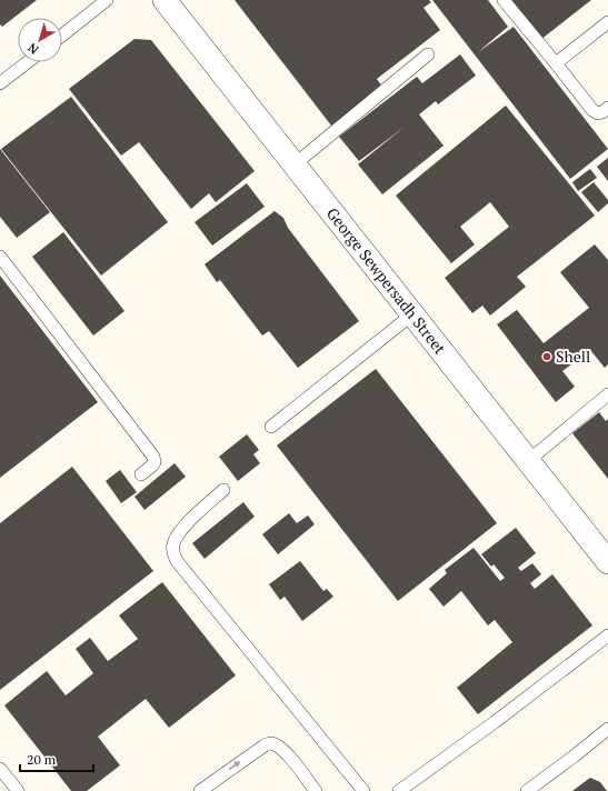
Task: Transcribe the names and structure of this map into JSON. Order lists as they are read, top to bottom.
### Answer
{
  "streets": {
    "street": ["George Sewpersadh Street"]
  },
  "places": ["Shell"],
  "scale_bar": "20 m",
  "north": "bottom left"
}
